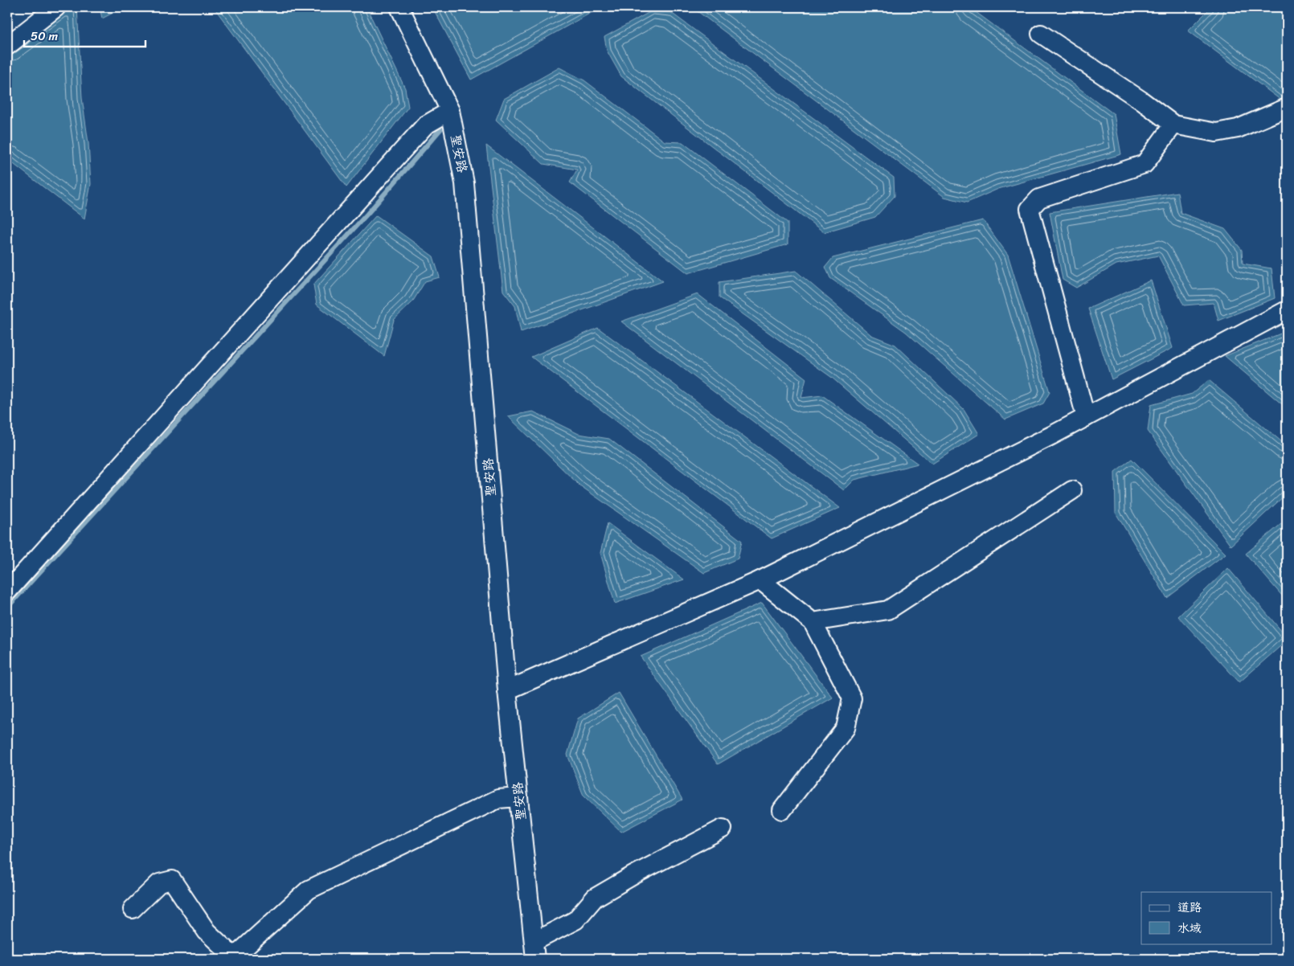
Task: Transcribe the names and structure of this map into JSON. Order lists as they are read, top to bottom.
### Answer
{
  "streets": {
    "street": ["聖安路"]
  },
  "legend": ["道路", "水域"],
  "scale_bar": "50 m"
}
